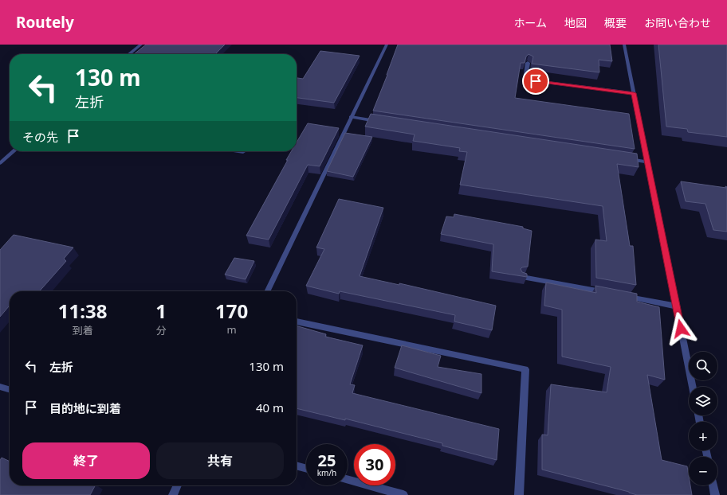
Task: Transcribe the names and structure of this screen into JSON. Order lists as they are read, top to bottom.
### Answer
{
  "page": {
    "header": "Routely",
    "nav": [
      "ホーム",
      "地図",
      "概要",
      "お問い合わせ"
    ],
    "turn": ["130 m", "左折"],
    "then": "その先",
    "eta": [
      "11:38",
      "到着",
      "1",
      "分",
      "170",
      "m"
    ],
    "list": [
      {
        "name": "左折",
        "value": "130 m"
      },
      {
        "name": "目的地に到着",
        "value": "40 m"
      }
    ],
    "map_buttons": ["+", "−"],
    "buttons": ["終了", "共有"],
    "speed": "25 km/h",
    "limit": "30"
  }
}
